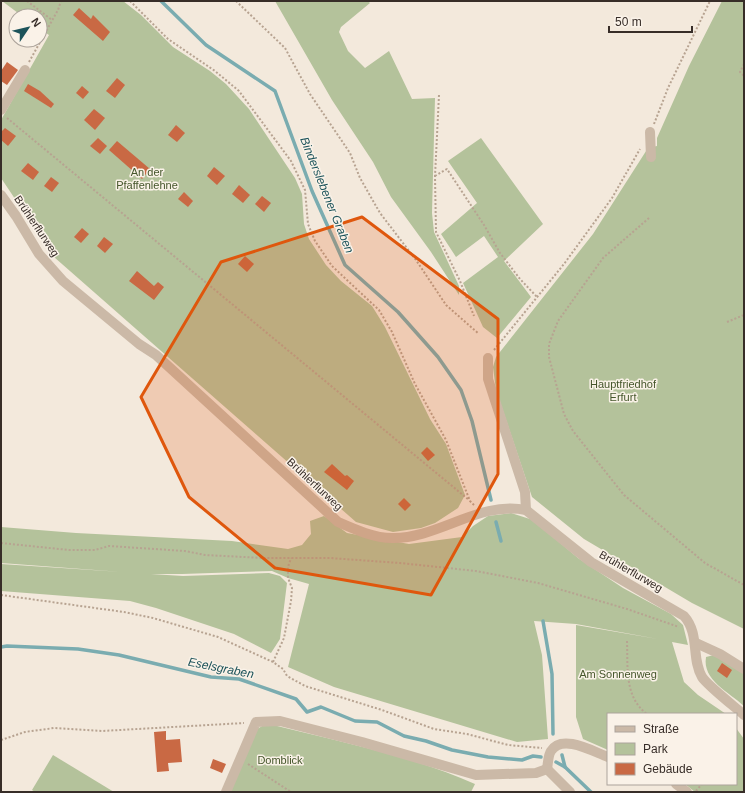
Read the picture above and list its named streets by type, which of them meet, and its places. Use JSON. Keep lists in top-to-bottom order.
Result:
{
  "streets": {
    "street": ["Brühlerflurweg"]
  },
  "water": ["Binderslebener Graben", "Eselsgraben"],
  "parks": [
    "An der Pfaffenlehne",
    "Hauptfriedhof Erfurt",
    "Am Sonnenweg",
    "Domblick"
  ],
  "legend": ["Straße", "Park", "Gebäude"],
  "scale_bar": "50 m",
  "north": "top right"
}
